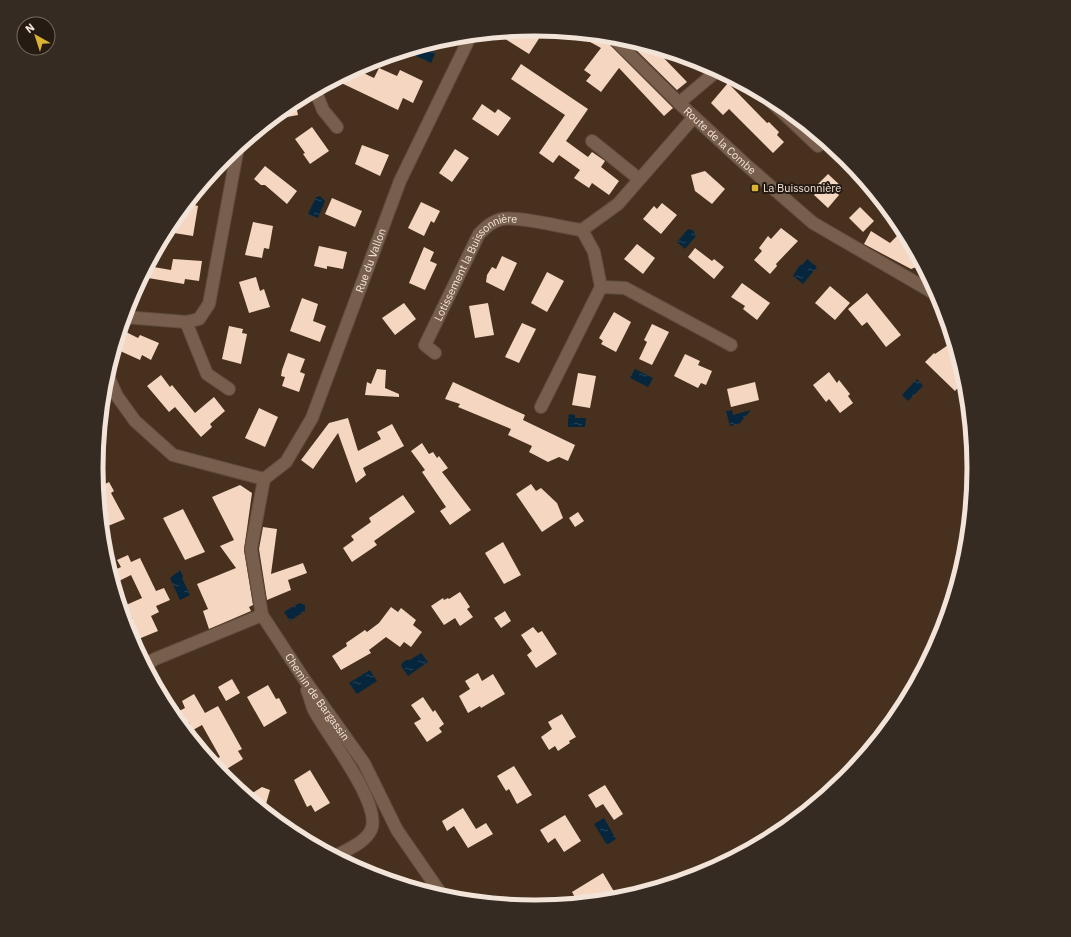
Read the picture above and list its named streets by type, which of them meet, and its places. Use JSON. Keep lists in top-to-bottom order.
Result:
{
  "streets": {
    "street": [
      "Route de la Combe",
      "Rue du Vallon",
      "Lotissement la Buissonnière",
      "Chemin de Bargassin"
    ]
  },
  "crossings": [
    ["Rue du Vallon", "Chemin de Bargassin"]
  ],
  "places": {
    "transit": ["La Buissonnière"]
  },
  "north": "top left"
}
